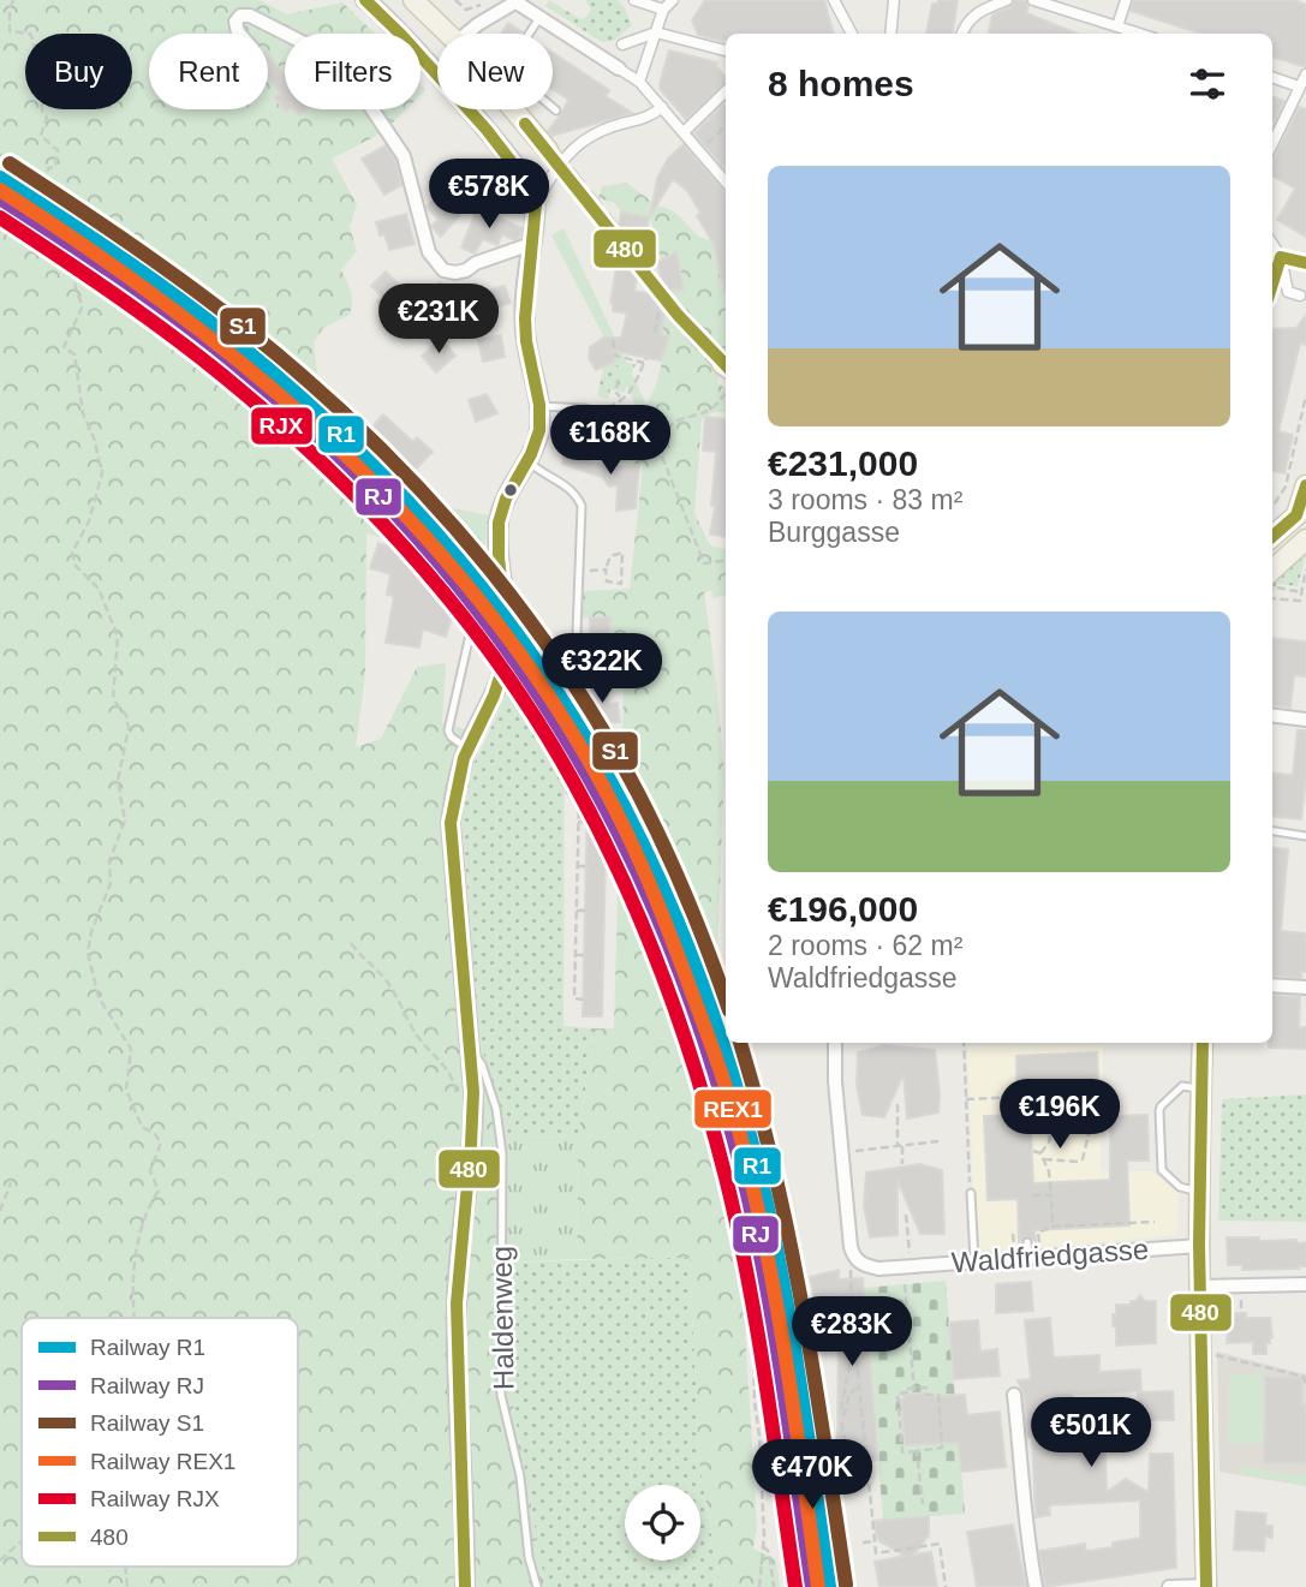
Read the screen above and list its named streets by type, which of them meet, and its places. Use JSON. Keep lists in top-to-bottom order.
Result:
{
  "streets": {
    "street": ["Waldfriedgasse"],
    "lane": ["Haldenweg"]
  },
  "lines": [
    "transit line 480",
    "rail line S1",
    "rail line R1",
    "rail line REX1",
    "rail line RJ",
    "rail line RJX"
  ],
  "legend": [
    "Railway R1",
    "Railway RJ",
    "Railway S1",
    "Railway REX1",
    "Railway RJX",
    "480"
  ],
  "page": {
    "chip": [
      "Buy",
      "Rent",
      "Filters",
      "New"
    ],
    "heading": "8 homes",
    "list": [
      {
        "name": "€231,000",
        "note": "3 rooms · 83 m² · Burggasse"
      },
      {
        "name": "€196,000",
        "note": "2 rooms · 62 m² · Waldfriedgasse"
      }
    ],
    "price": [
      "€578K",
      "€231K",
      "€168K",
      "€322K",
      "€196K",
      "€283K",
      "€501K",
      "€470K"
    ]
  }
}
